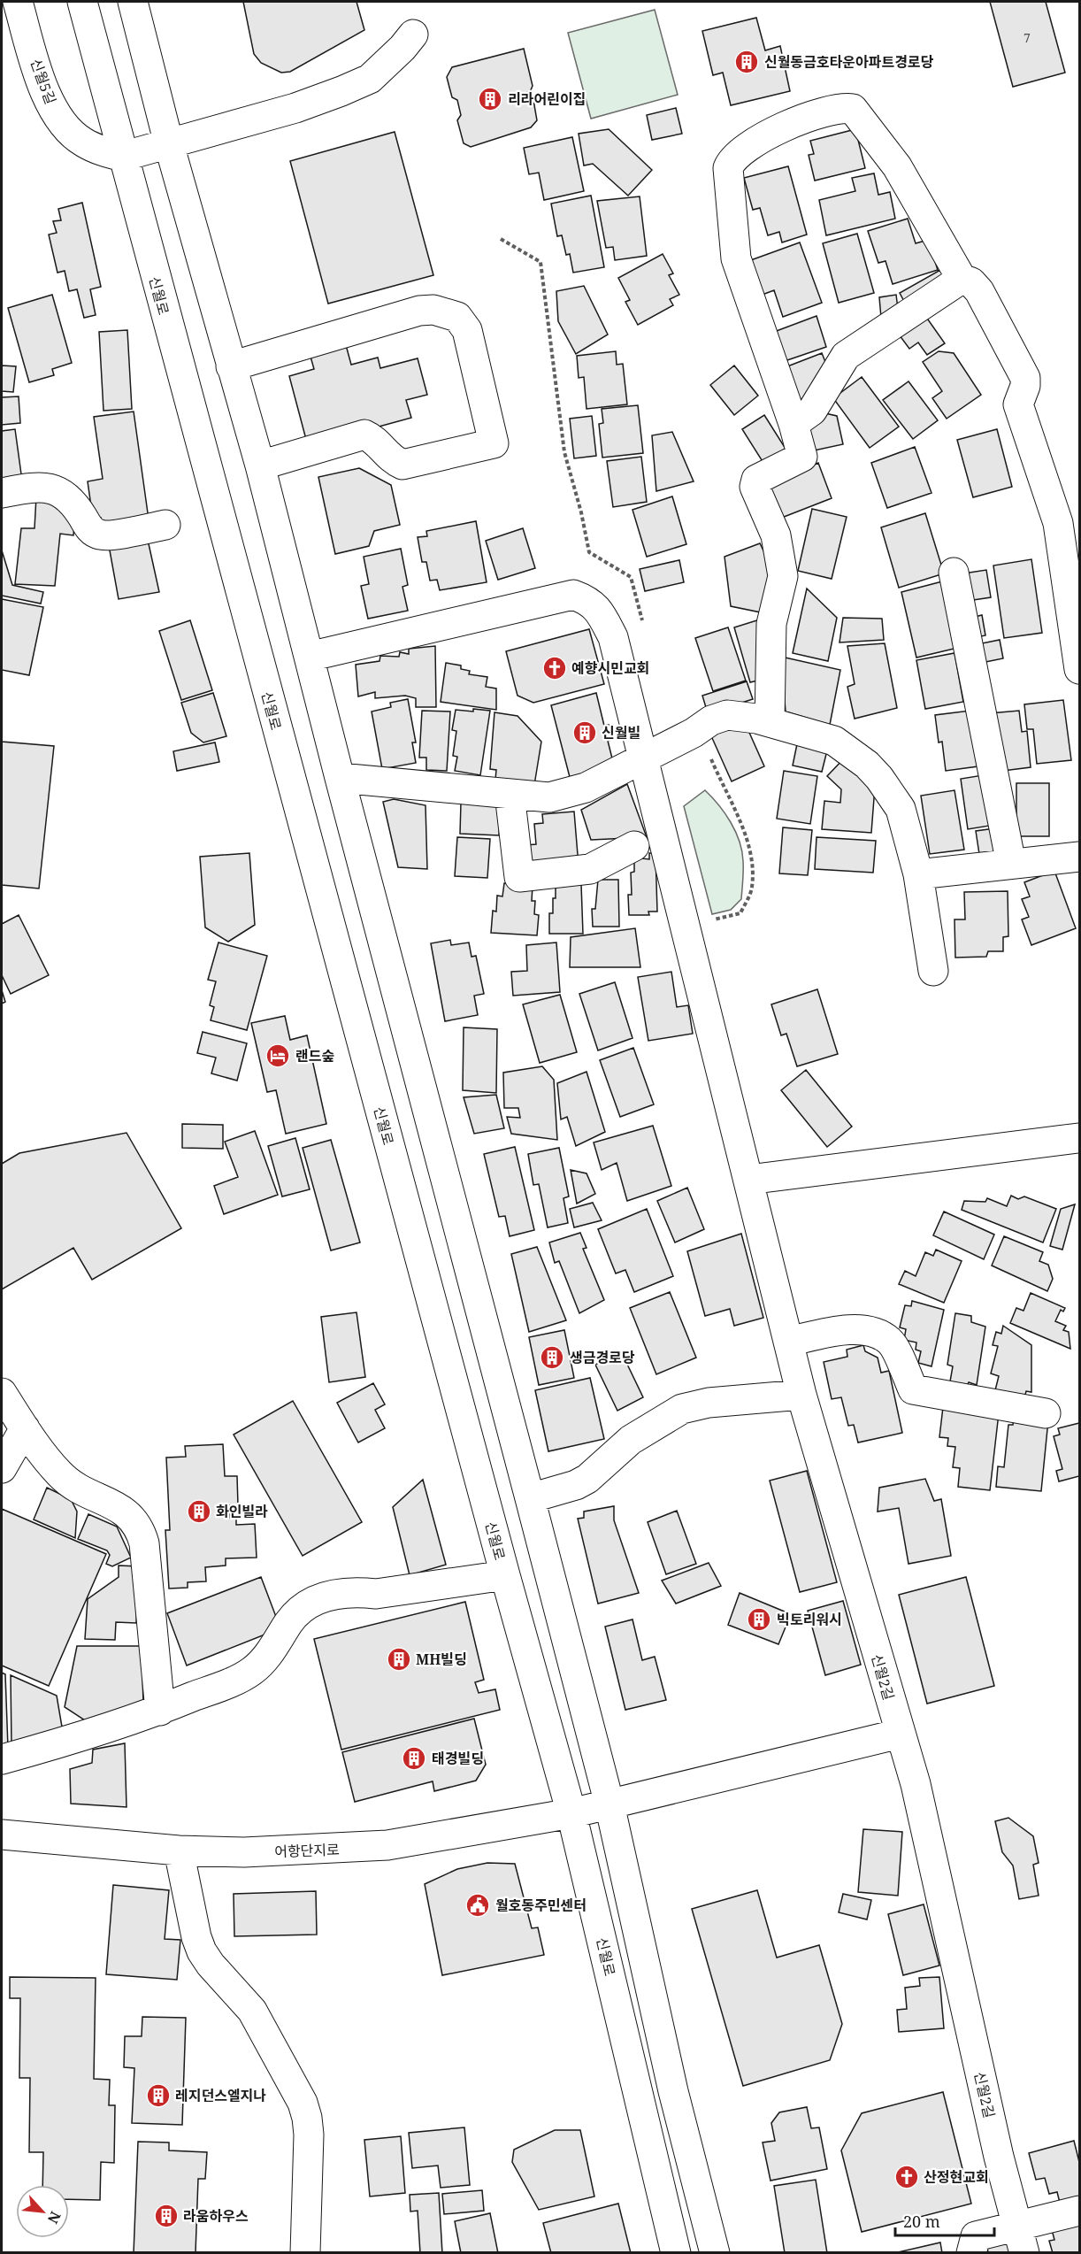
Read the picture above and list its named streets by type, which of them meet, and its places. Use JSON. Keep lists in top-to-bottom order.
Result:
{
  "streets": {
    "street": [
      "신월5길",
      "신월로",
      "신월2길",
      "어항단지로"
    ]
  },
  "crossings": [
    ["신월5길", "신월로"],
    ["신월로", "어항단지로"],
    ["신월2길", "어항단지로"]
  ],
  "places": {
    "building": [
      "신월동금호타운아파트경로당",
      "리라어린이집",
      "신월빌",
      "생금경로당",
      "화인빌라",
      "빅토리워시",
      "MH빌딩",
      "태경빌딩",
      "레지던스엘지나",
      "라움하우스"
    ],
    "church": ["예향시민교회", "산정현교회"],
    "hotel": ["랜드숲"],
    "public building": ["월호동주민센터"]
  },
  "house_numbers": ["7"],
  "scale_bar": "20 m",
  "north": "bottom right"
}
